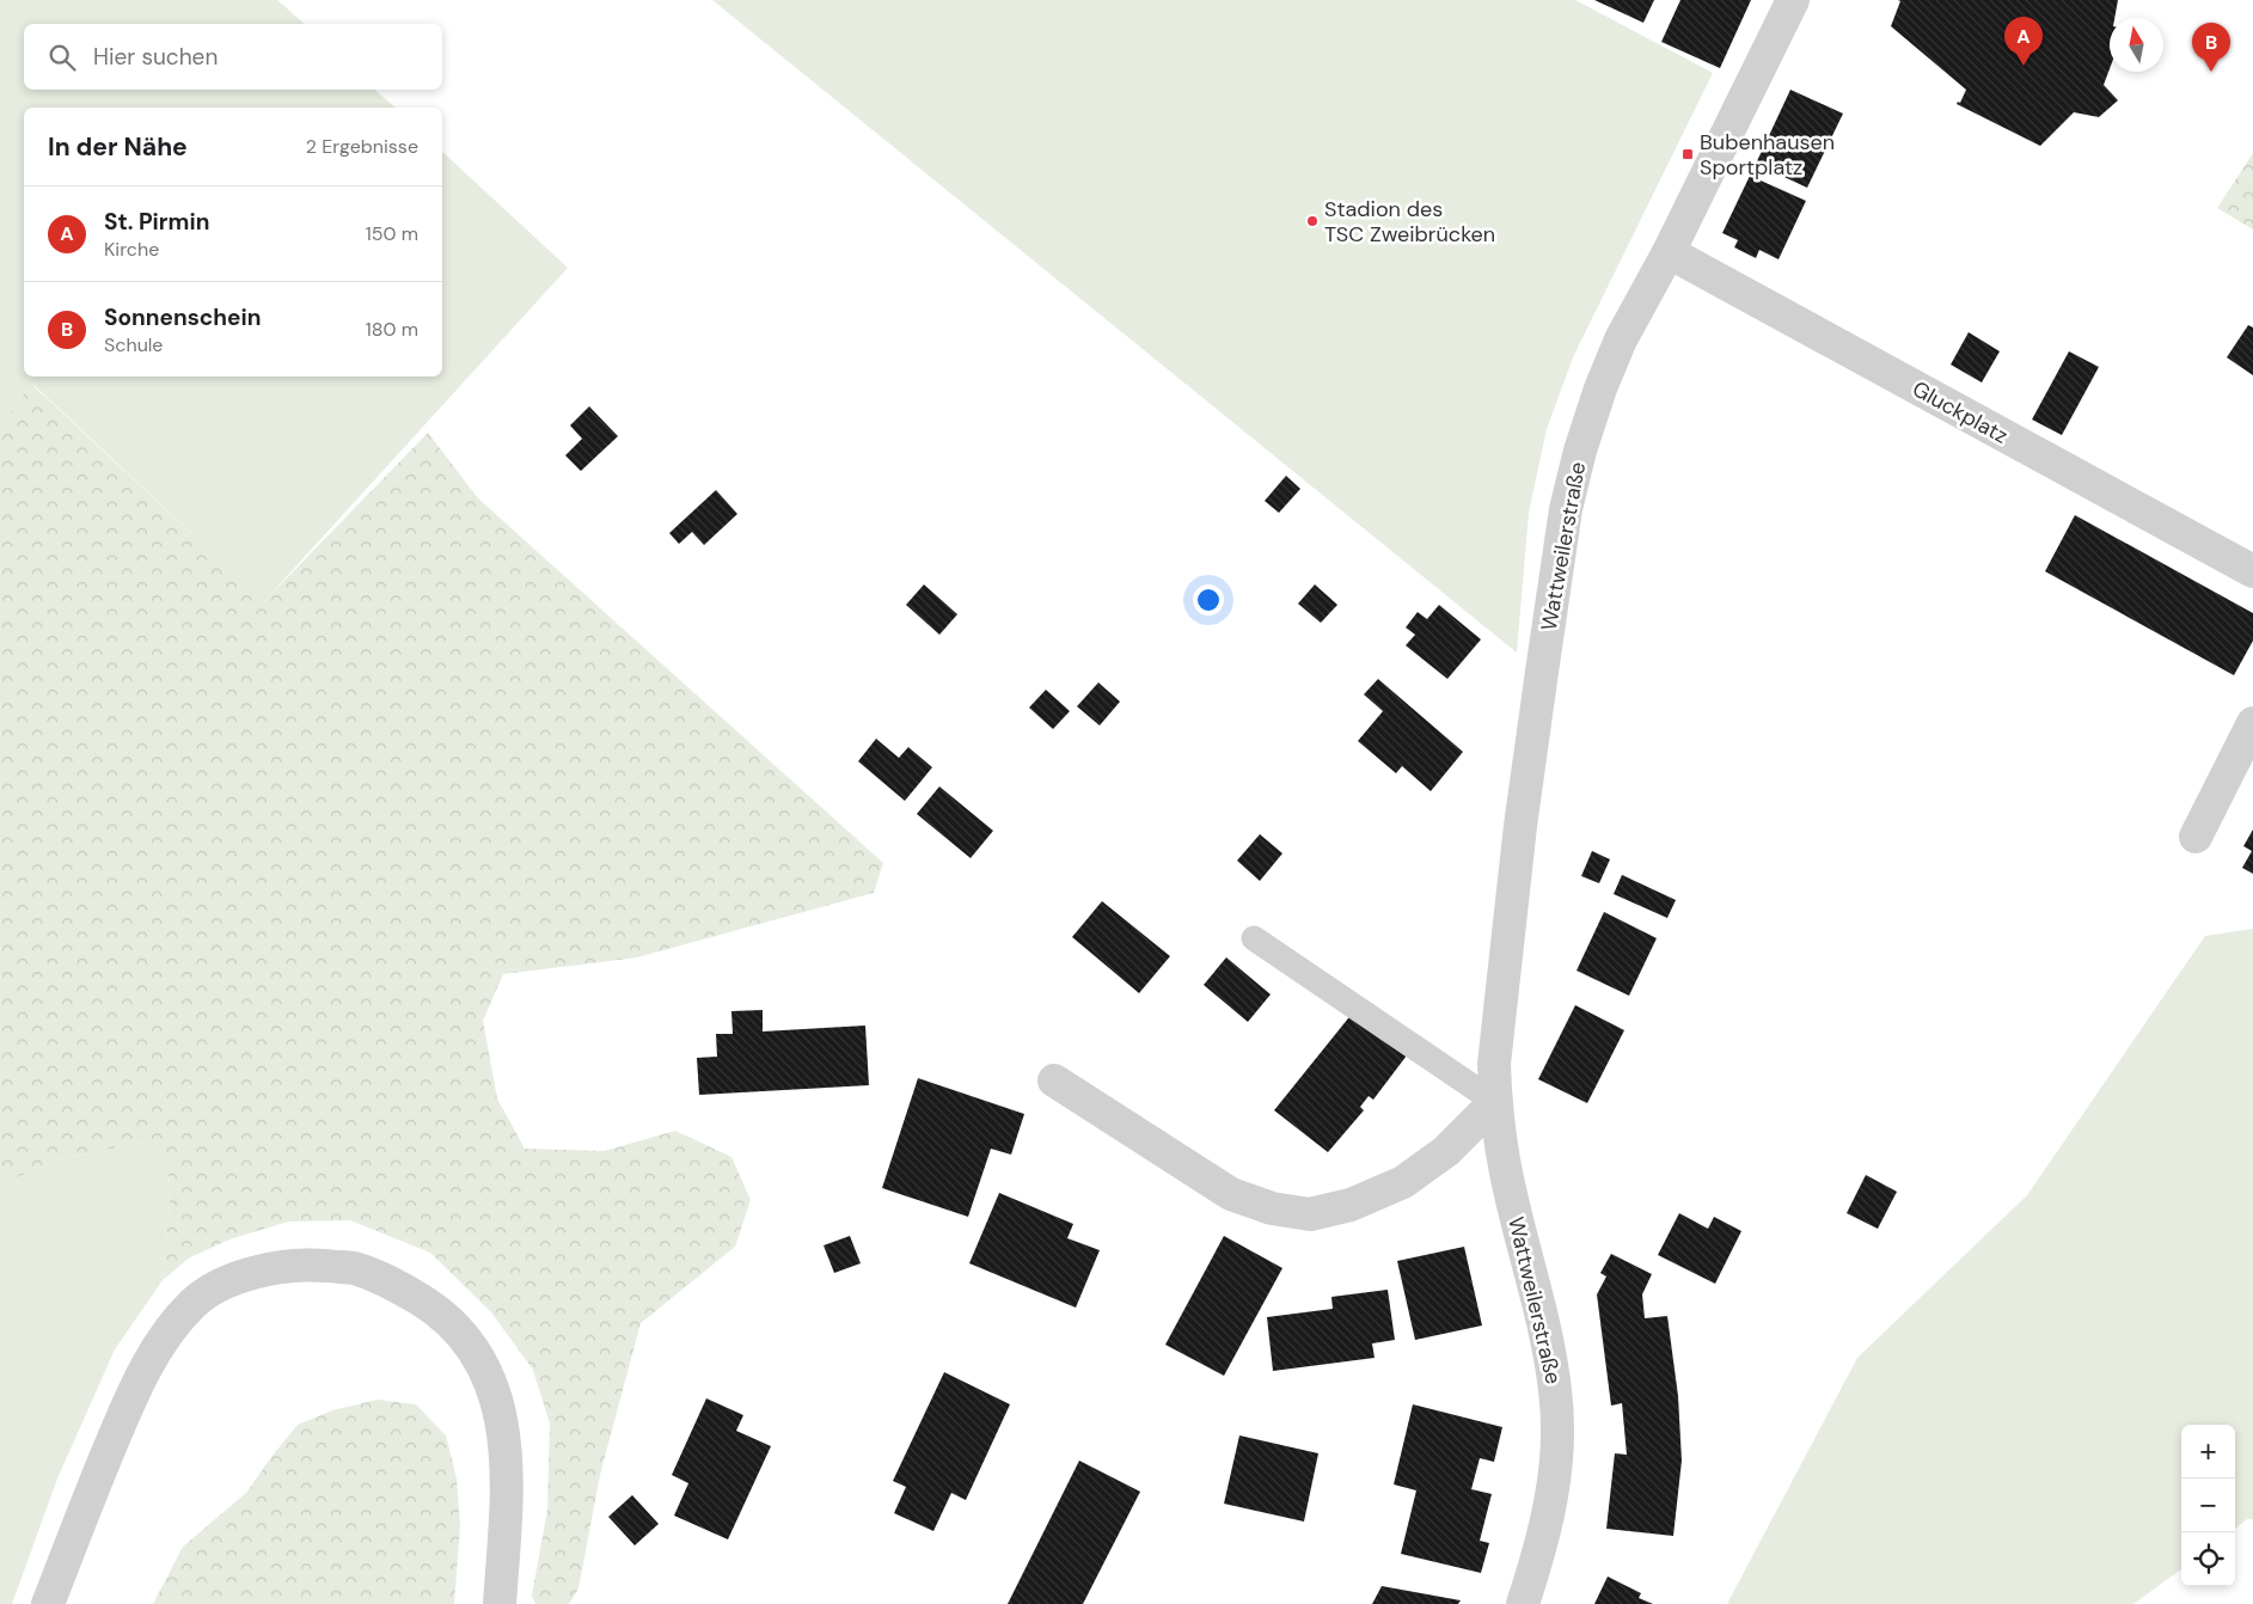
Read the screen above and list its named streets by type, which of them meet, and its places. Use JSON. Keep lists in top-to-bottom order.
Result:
{
  "streets": {
    "street": ["Gluckplatz", "Wattweilerstraße"]
  },
  "crossings": [
    ["Gluckplatz", "Wattweilerstraße"]
  ],
  "places": {
    "transit": ["Bubenhausen Sportplatz"],
    "other": ["Stadion des TSC Zweibrücken"]
  },
  "north": "top",
  "page": {
    "pins": ["A", "B"],
    "search": "Hier suchen",
    "heading": ["In der Nähe", "2 Ergebnisse"],
    "list": [
      {
        "mark": "A",
        "name": "St. Pirmin",
        "note": "Kirche",
        "value": "150 m"
      },
      {
        "mark": "B",
        "name": "Sonnenschein",
        "note": "Schule",
        "value": "180 m"
      }
    ],
    "map_buttons": ["+", "−"]
  }
}
